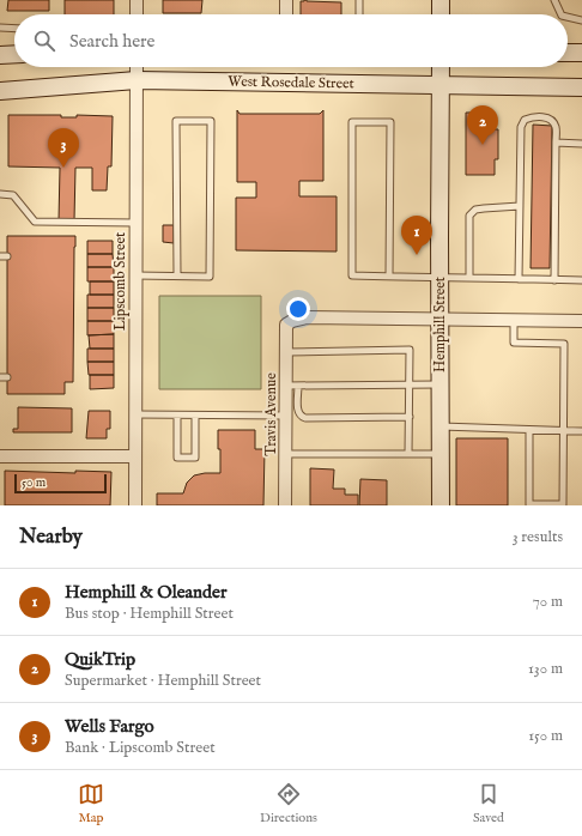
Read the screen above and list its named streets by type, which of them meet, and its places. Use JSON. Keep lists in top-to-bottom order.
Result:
{
  "streets": {
    "main road": ["West Rosedale Street", "Hemphill Street"],
    "street": ["Lipscomb Street", "Travis Avenue"]
  },
  "crossings": [
    ["West Rosedale Street", "Lipscomb Street"],
    ["West Rosedale Street", "Hemphill Street"],
    ["Hemphill Street", "Travis Avenue"]
  ],
  "scale_bar": "50 m",
  "page": {
    "search": "Search here",
    "pins": ["2", "3", "1"],
    "scale": "50 m",
    "heading": ["Nearby", "3 results"],
    "list": [
      {
        "mark": "1",
        "name": "Hemphill & Oleander",
        "note": "Bus stop · Hemphill Street",
        "value": "70 m"
      },
      {
        "mark": "2",
        "name": "QuikTrip",
        "note": "Supermarket · Hemphill Street",
        "value": "130 m"
      },
      {
        "mark": "3",
        "name": "Wells Fargo",
        "note": "Bank · Lipscomb Street",
        "value": "150 m"
      }
    ],
    "nav": ["Map", "Directions", "Saved"]
  }
}
